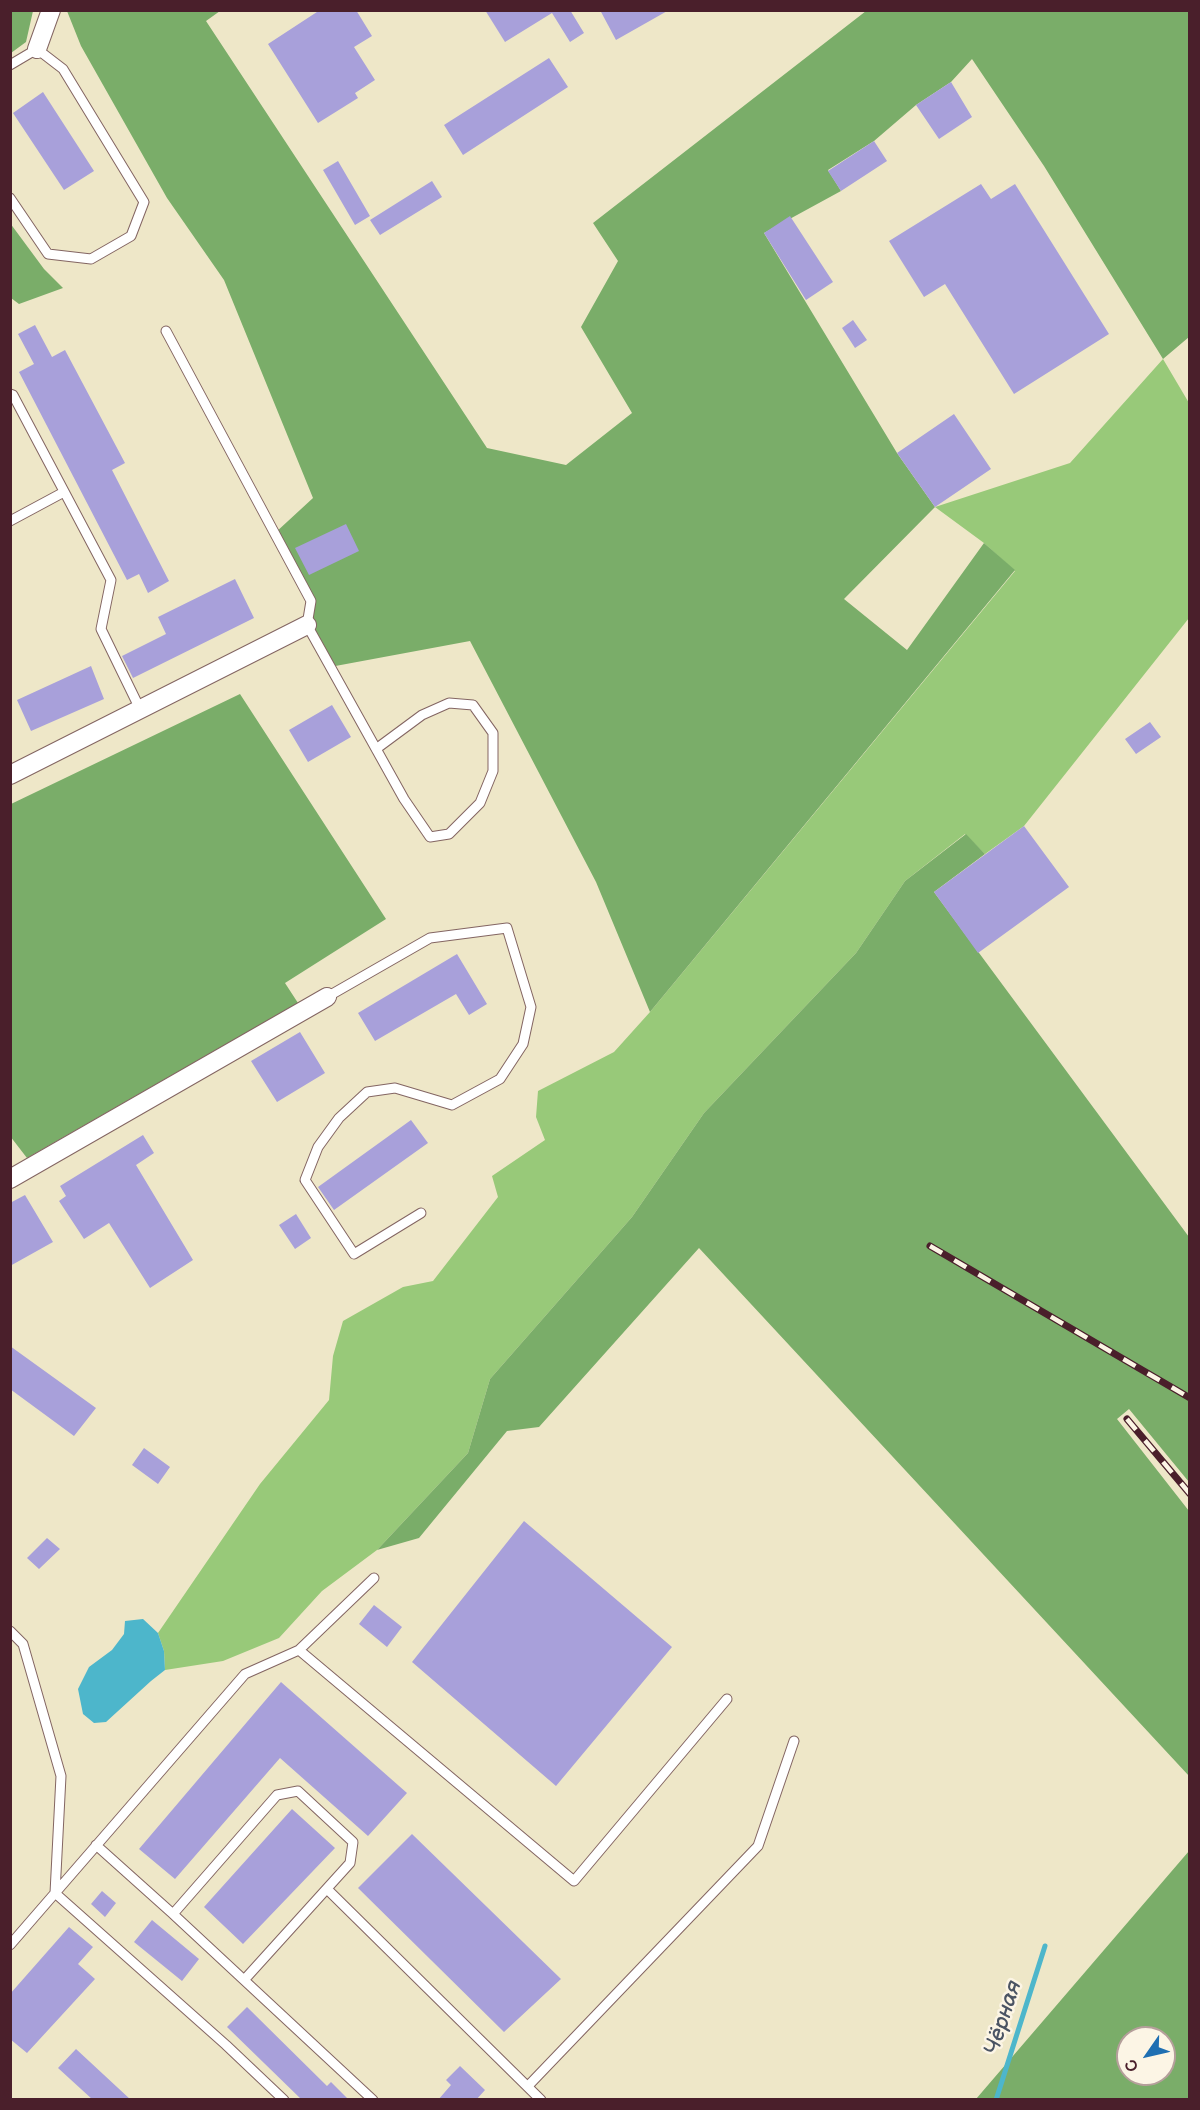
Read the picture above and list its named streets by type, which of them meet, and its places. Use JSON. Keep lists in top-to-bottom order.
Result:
{
  "water": ["Чёрная"],
  "north": "bottom left"
}
